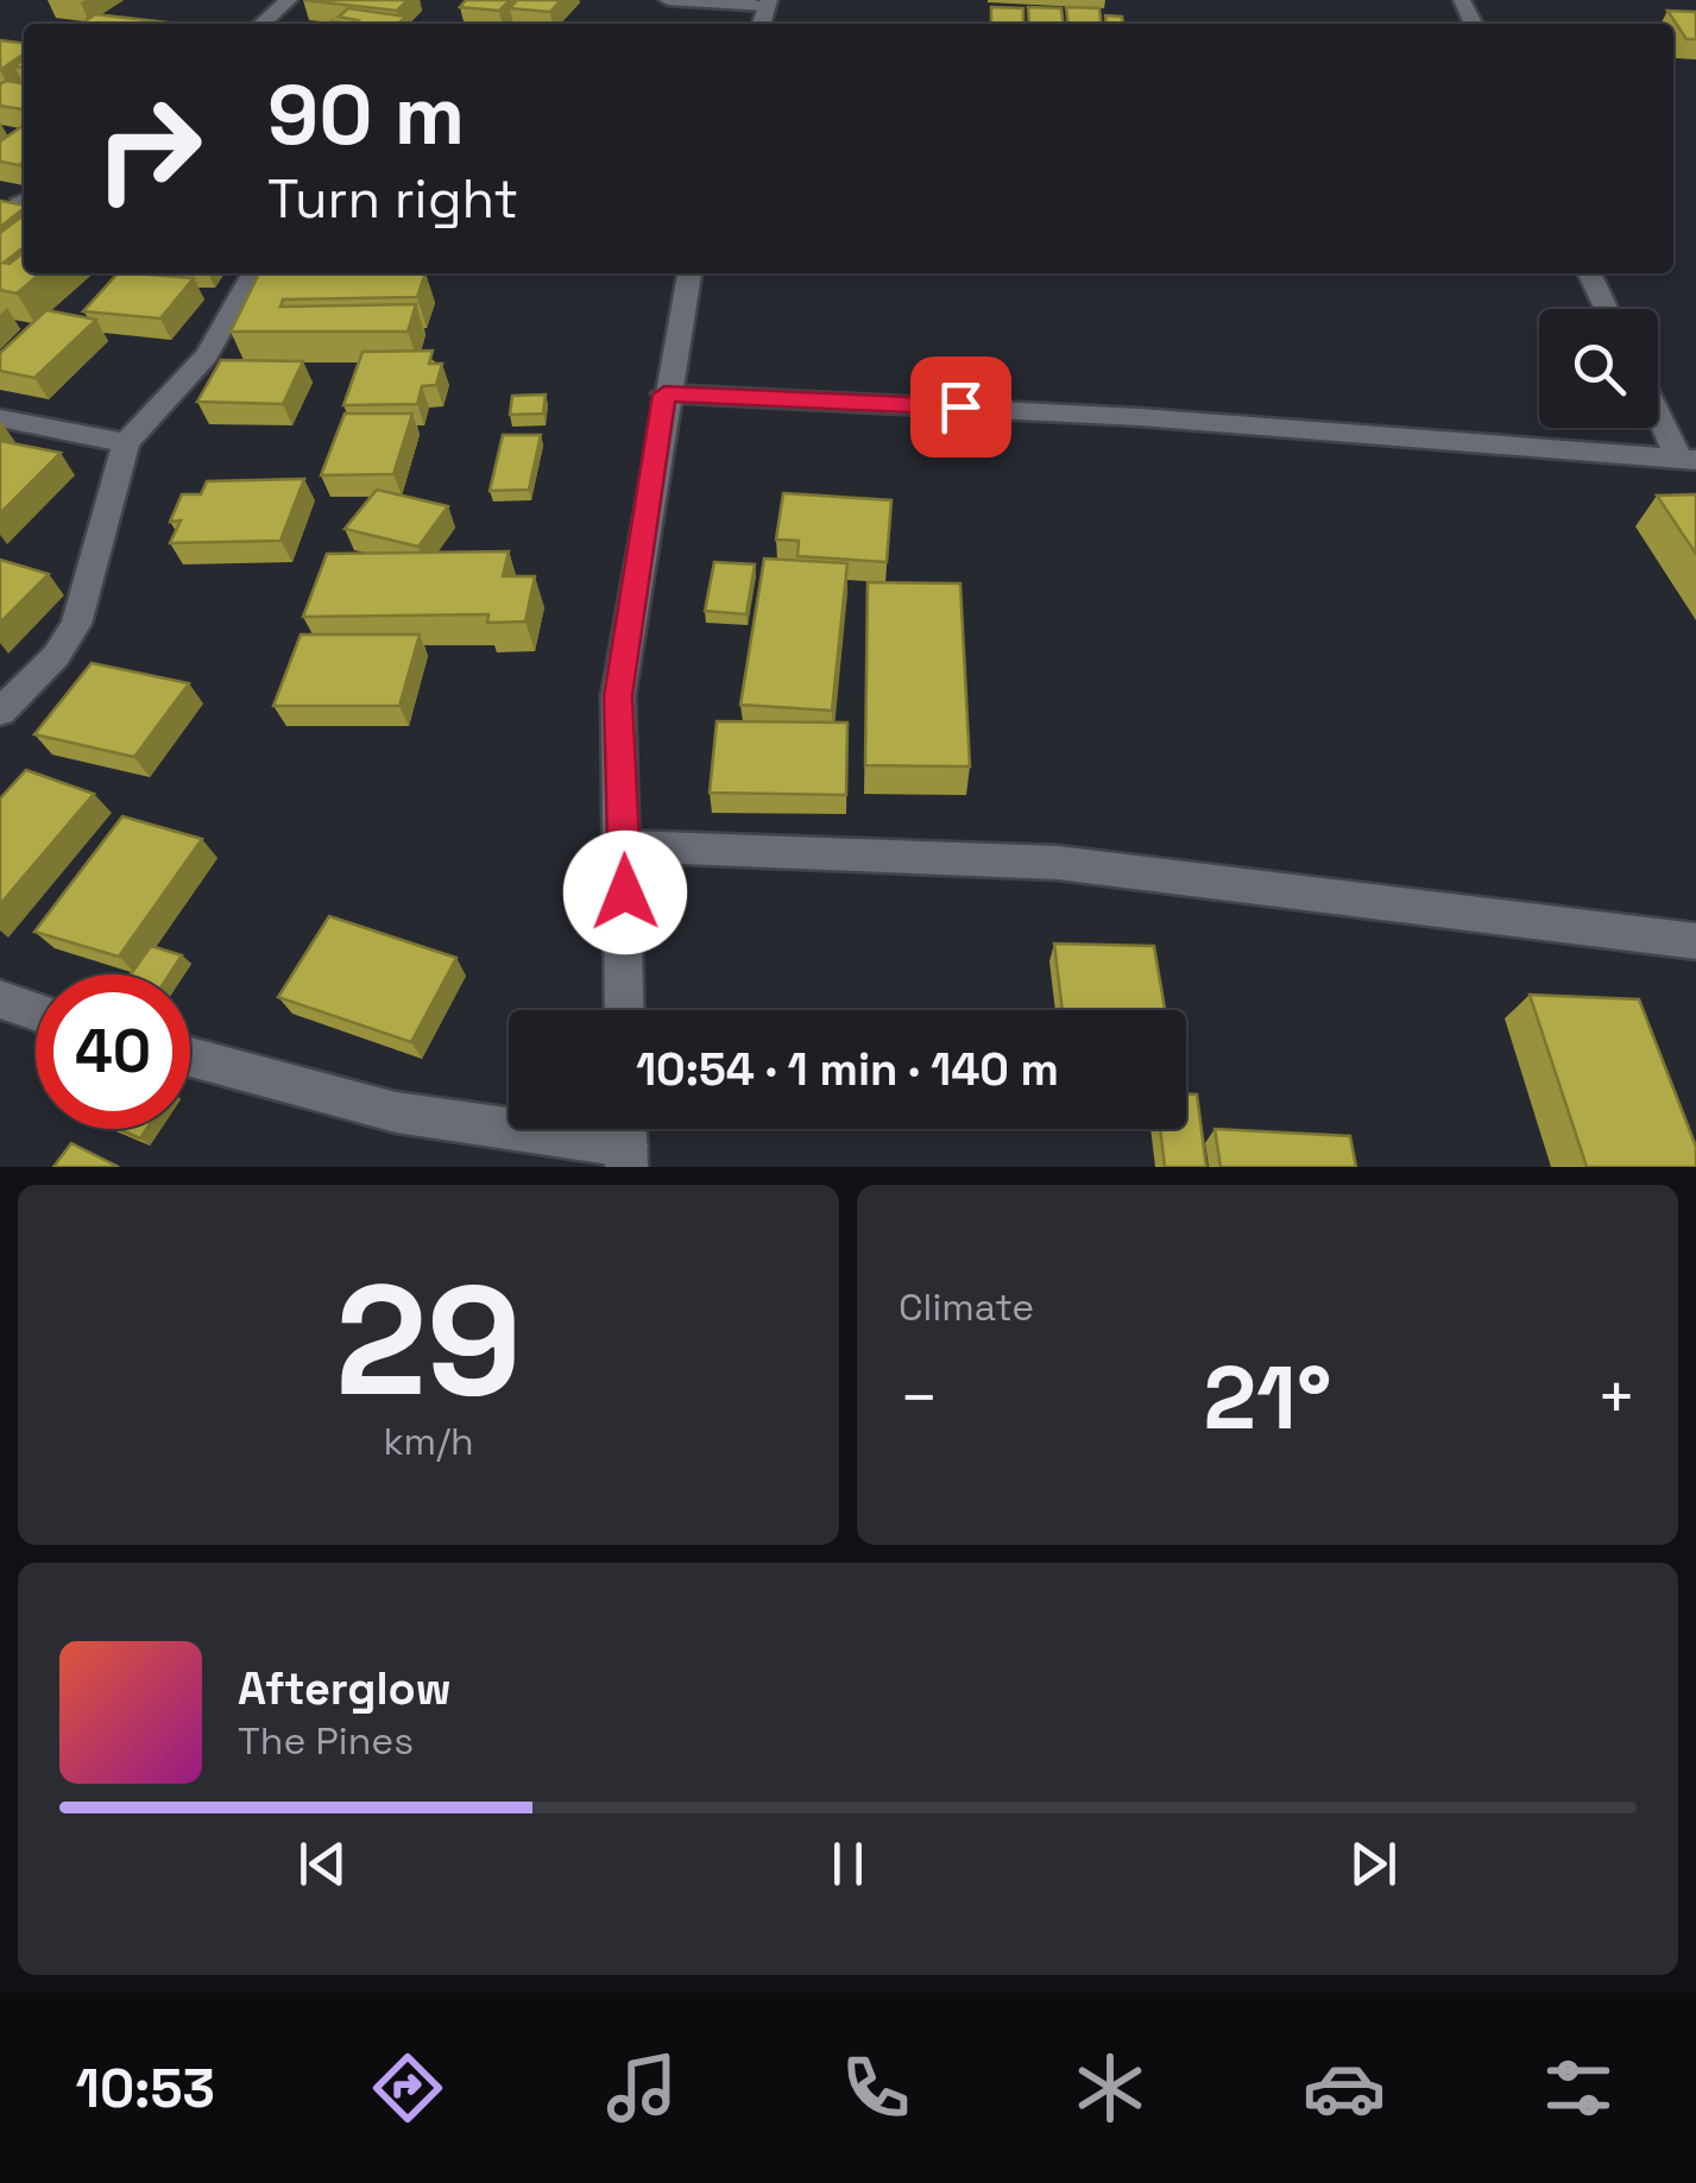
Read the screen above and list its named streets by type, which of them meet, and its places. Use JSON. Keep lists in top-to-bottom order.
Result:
{
  "page": {
    "turn": ["90 m", "Turn right"],
    "limit": "40",
    "trip": "10:54 · 1 min · 140 m",
    "tile": [
      ["29", "km/h"],
      "Climate"
    ],
    "heat": ["−", "21°", "+"],
    "song": ["Afterglow", "The Pines"],
    "tabs": "10:53"
  }
}
